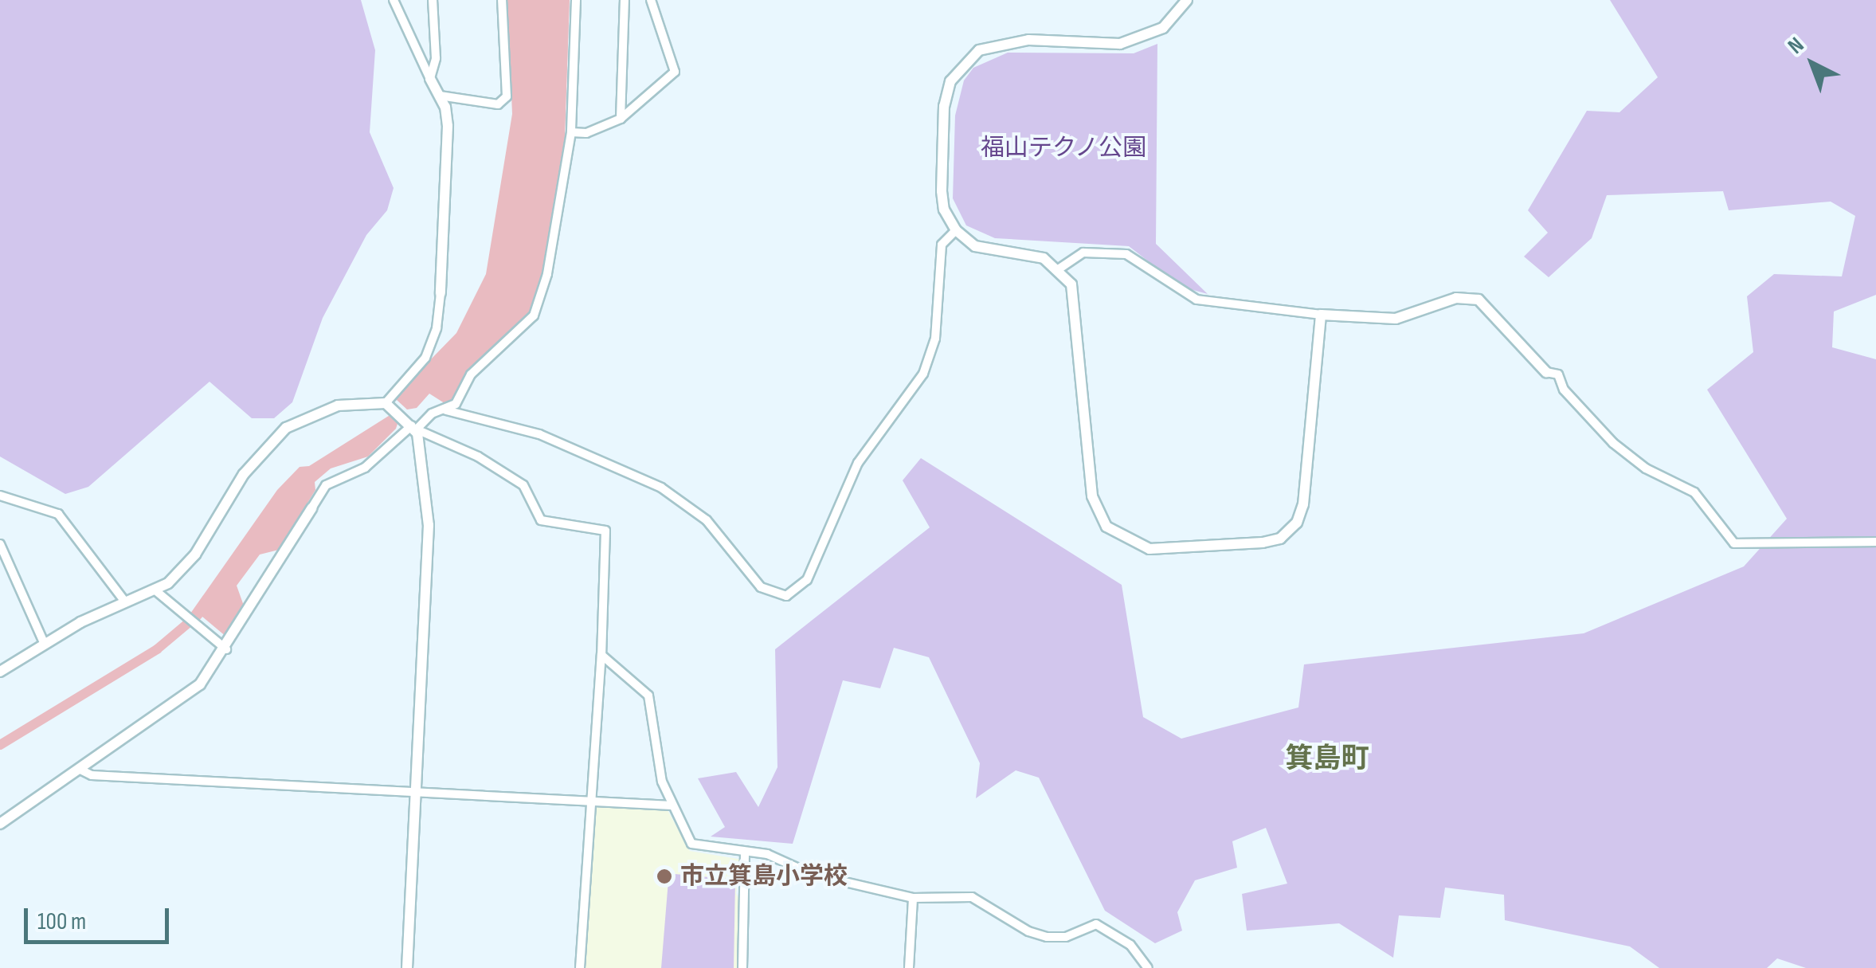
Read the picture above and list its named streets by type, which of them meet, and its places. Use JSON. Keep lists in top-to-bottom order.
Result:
{
  "districts": ["箕島町"],
  "parks": ["福山テクノ公園"],
  "places": ["市立箕島小学校"],
  "scale_bar": "100 m",
  "north": "top left"
}
